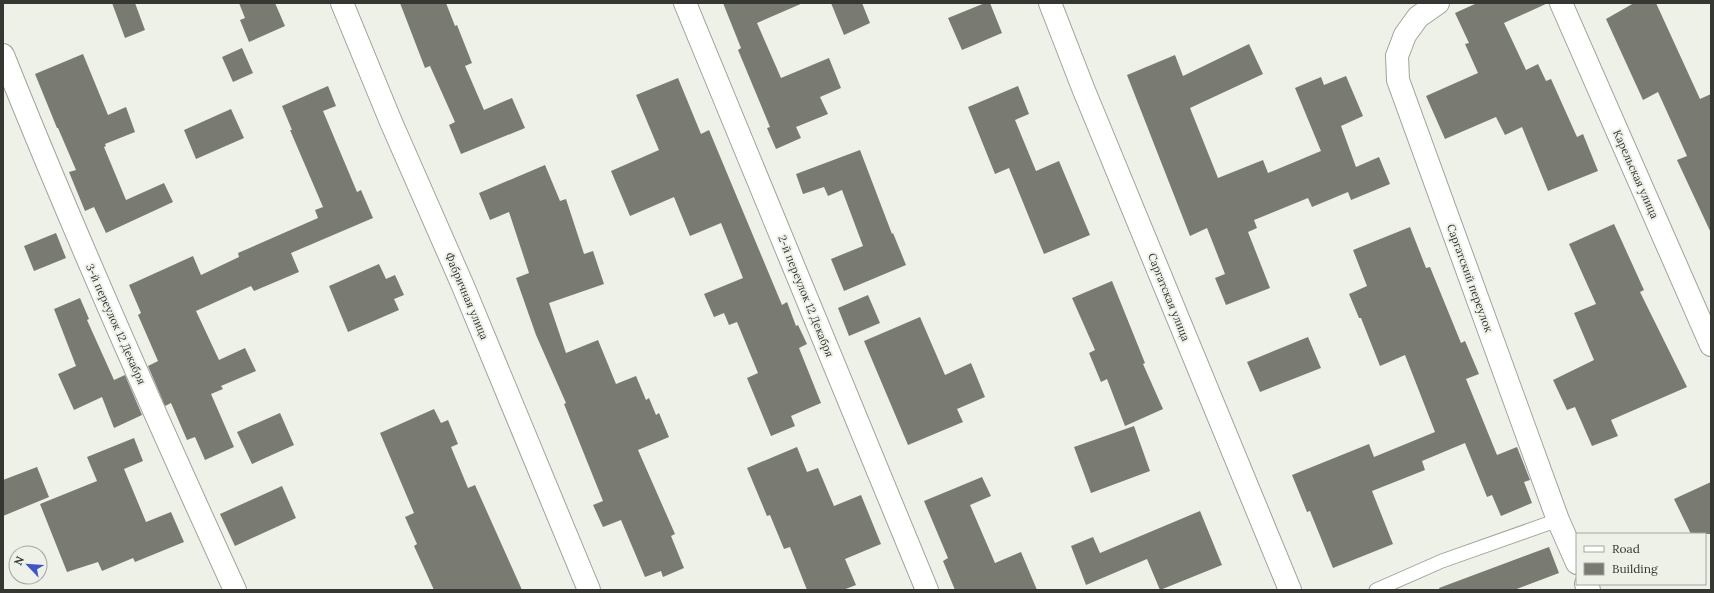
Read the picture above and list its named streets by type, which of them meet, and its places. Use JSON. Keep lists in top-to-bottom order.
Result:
{
  "streets": {
    "street": [
      "Карельская улица",
      "Саргатский переулок",
      "Фабричная улица",
      "2-й переулок 12 Декабря",
      "Саргатская улица",
      "3-й переулок 12 Декабря"
    ]
  },
  "legend": ["Road", "Building"],
  "north": "top left"
}
